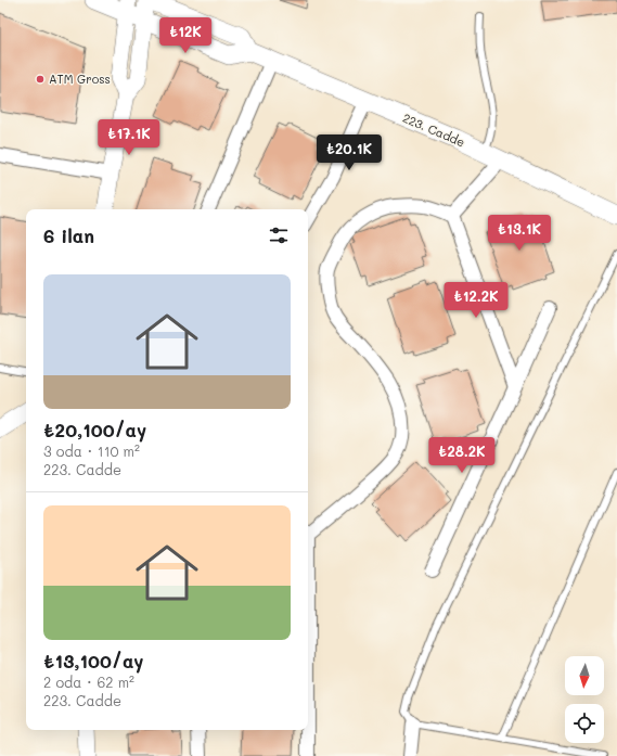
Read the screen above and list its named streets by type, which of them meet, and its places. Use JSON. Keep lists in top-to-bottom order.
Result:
{
  "streets": {
    "main road": ["223. Cadde"]
  },
  "places": ["ATM Gross"],
  "north": "bottom",
  "page": {
    "price": [
      "₺12K",
      "₺17.1K",
      "₺20.1K",
      "₺13.1K",
      "₺12.2K",
      "₺28.2K"
    ],
    "heading": "6 ilan",
    "list": [
      {
        "name": "₺20,100/ay",
        "note": "3 oda · 110 m² · 223. Cadde"
      },
      {
        "name": "₺13,100/ay",
        "note": "2 oda · 62 m² · 223. Cadde"
      }
    ]
  }
}
